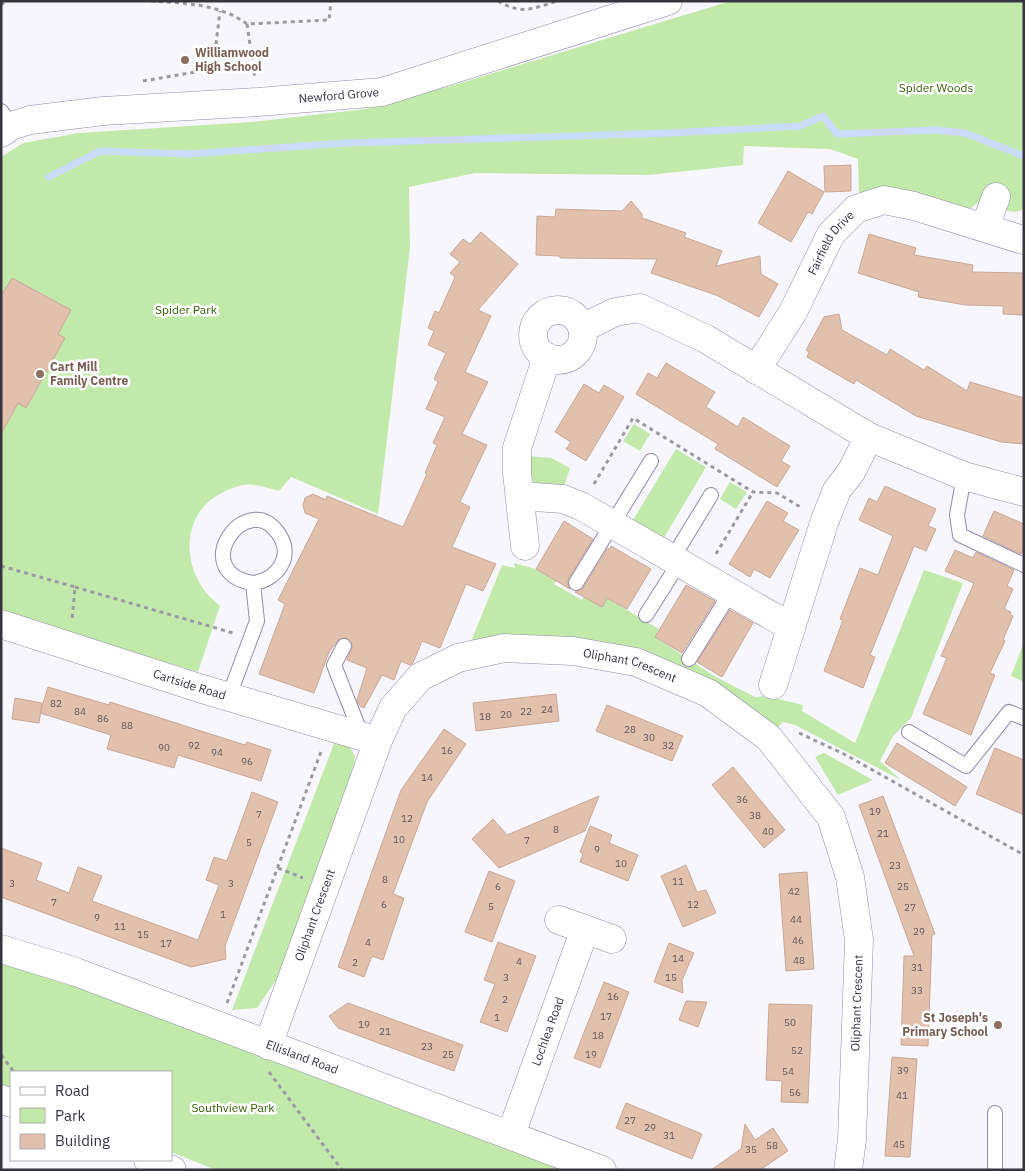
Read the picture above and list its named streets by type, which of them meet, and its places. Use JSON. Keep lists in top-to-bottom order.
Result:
{
  "streets": {
    "street": [
      "Newford Grove",
      "Fairfield Drive",
      "Oliphant Crescent",
      "Cartside Road",
      "Lochlea Road",
      "Ellisland Road"
    ]
  },
  "crossings": [
    ["Oliphant Crescent", "Cartside Road"],
    ["Oliphant Crescent", "Ellisland Road"],
    ["Lochlea Road", "Ellisland Road"]
  ],
  "parks": ["Spider Woods", "Spider Park", "Southview Park"],
  "places": ["Williamwood High School", "Cart Mill Family Centre", "St Joseph's Primary School"],
  "house_numbers": [
    "82",
    "24",
    "84",
    "22",
    "20",
    "18",
    "86",
    "88",
    "28",
    "30",
    "92",
    "32",
    "90",
    "16",
    "94",
    "96",
    "14",
    "36",
    "19",
    "7",
    "38",
    "12",
    "8",
    "40",
    "21",
    "10",
    "7",
    "5",
    "9",
    "10",
    "23",
    "8",
    "11",
    "3",
    "3",
    "6",
    "25",
    "42",
    "7",
    "6",
    "12",
    "5",
    "27",
    "1",
    "9",
    "44",
    "11",
    "29",
    "15",
    "46",
    "4",
    "17",
    "14",
    "48",
    "4",
    "2",
    "31",
    "3",
    "15",
    "33",
    "16",
    "2",
    "17",
    "1",
    "50",
    "19",
    "21",
    "18",
    "23",
    "52",
    "25",
    "19",
    "39",
    "54",
    "56",
    "41",
    "27",
    "29",
    "31",
    "45",
    "58",
    "35"
  ],
  "legend": ["Road", "Park", "Building"]
}
